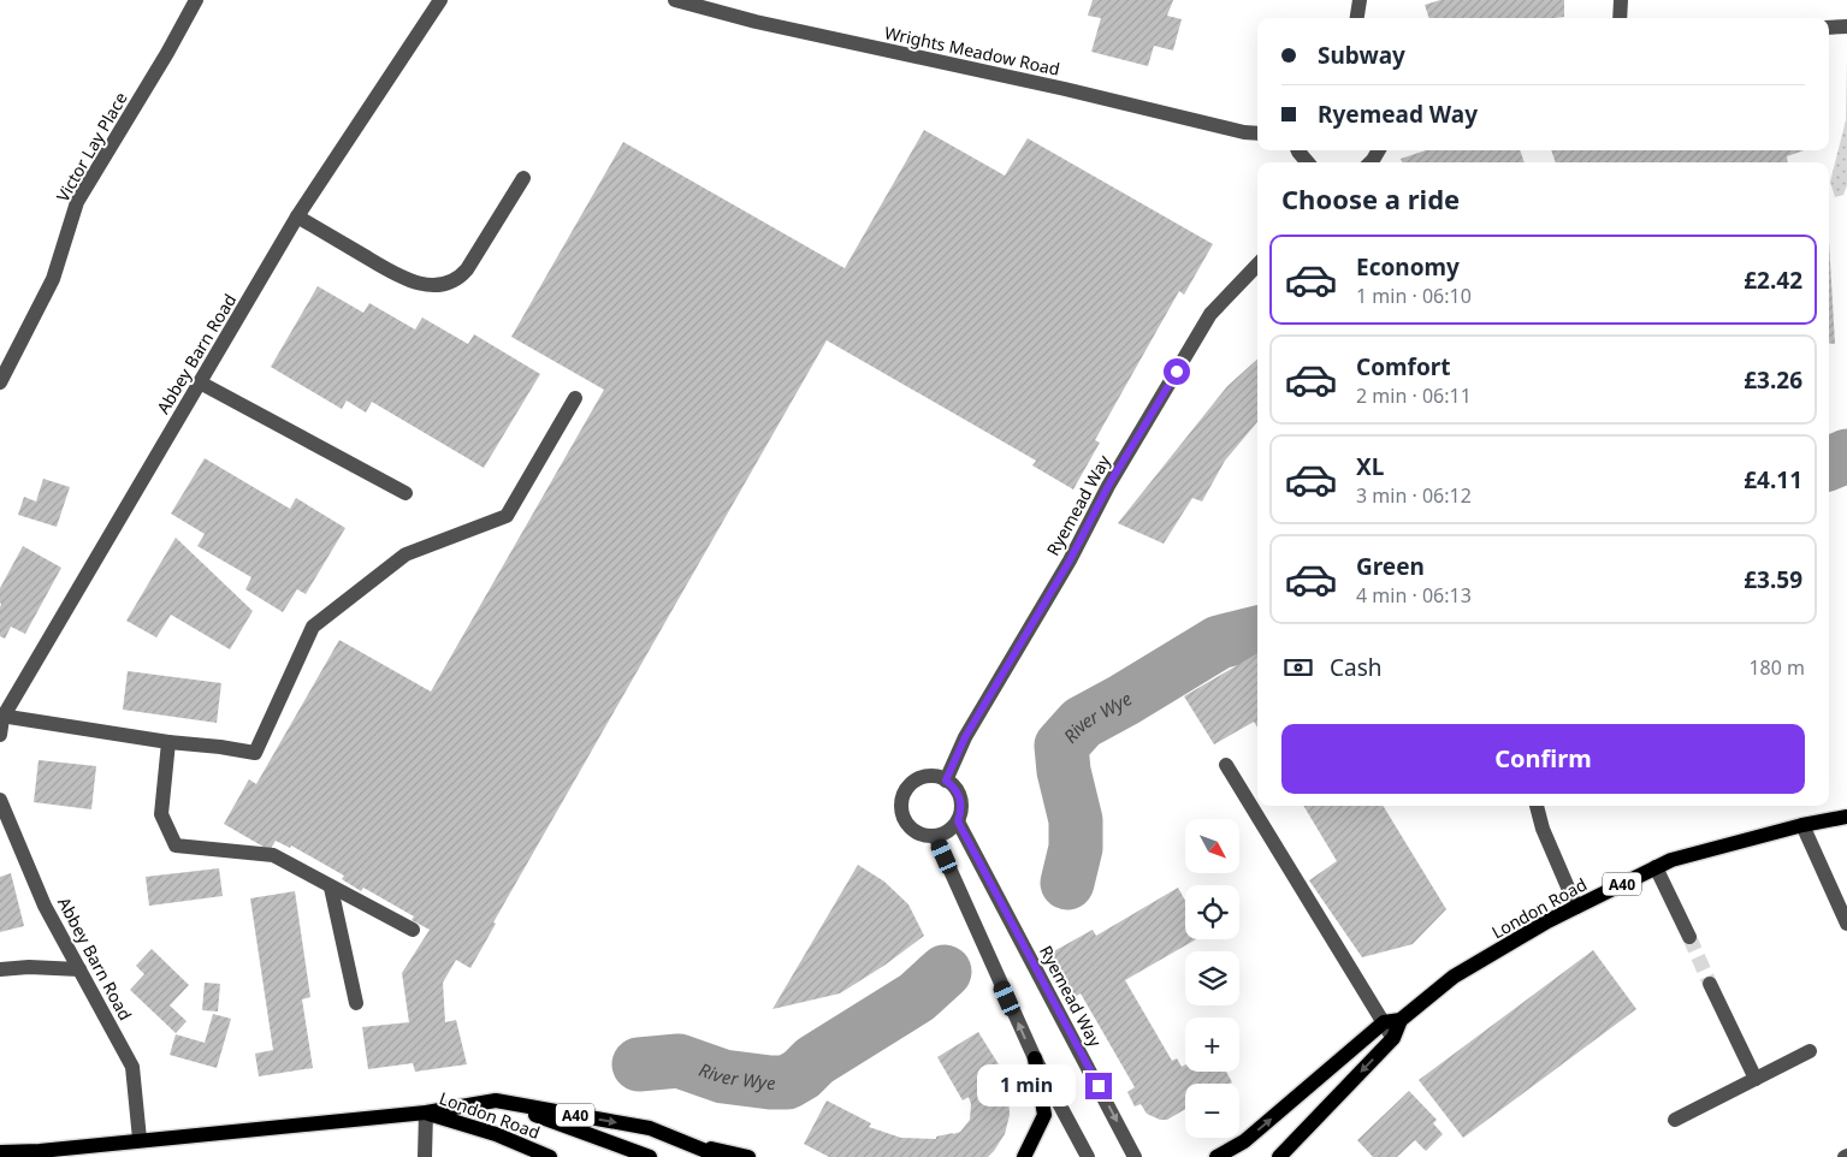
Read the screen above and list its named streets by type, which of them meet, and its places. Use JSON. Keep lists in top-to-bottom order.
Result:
{
  "streets": {
    "main road": ["A40", "London Road"],
    "street": [
      "Wrights Meadow Road",
      "Victor Lay Place",
      "Abbey Barn Road",
      "Ryemead Way"
    ]
  },
  "crossings": [
    ["Abbey Barn Road", "A40"],
    ["A40", "London Road"]
  ],
  "water": ["River Wye"],
  "north": "bottom right",
  "page": {
    "banner": ["Subway", "Ryemead Way"],
    "heading": "Choose a ride",
    "list": [
      {
        "name": "Economy",
        "note": "1 min · 06:10",
        "value": "£2.42"
      },
      {
        "name": "Comfort",
        "note": "2 min · 06:11",
        "value": "£3.26"
      },
      {
        "name": "XL",
        "note": "3 min · 06:12",
        "value": "£4.11"
      },
      {
        "name": "Green",
        "note": "4 min · 06:13",
        "value": "£3.59"
      }
    ],
    "pay": ["Cash", "180 m"],
    "buttons": "Confirm",
    "map_buttons": ["+", "−"],
    "bubble": "1 min"
  }
}
